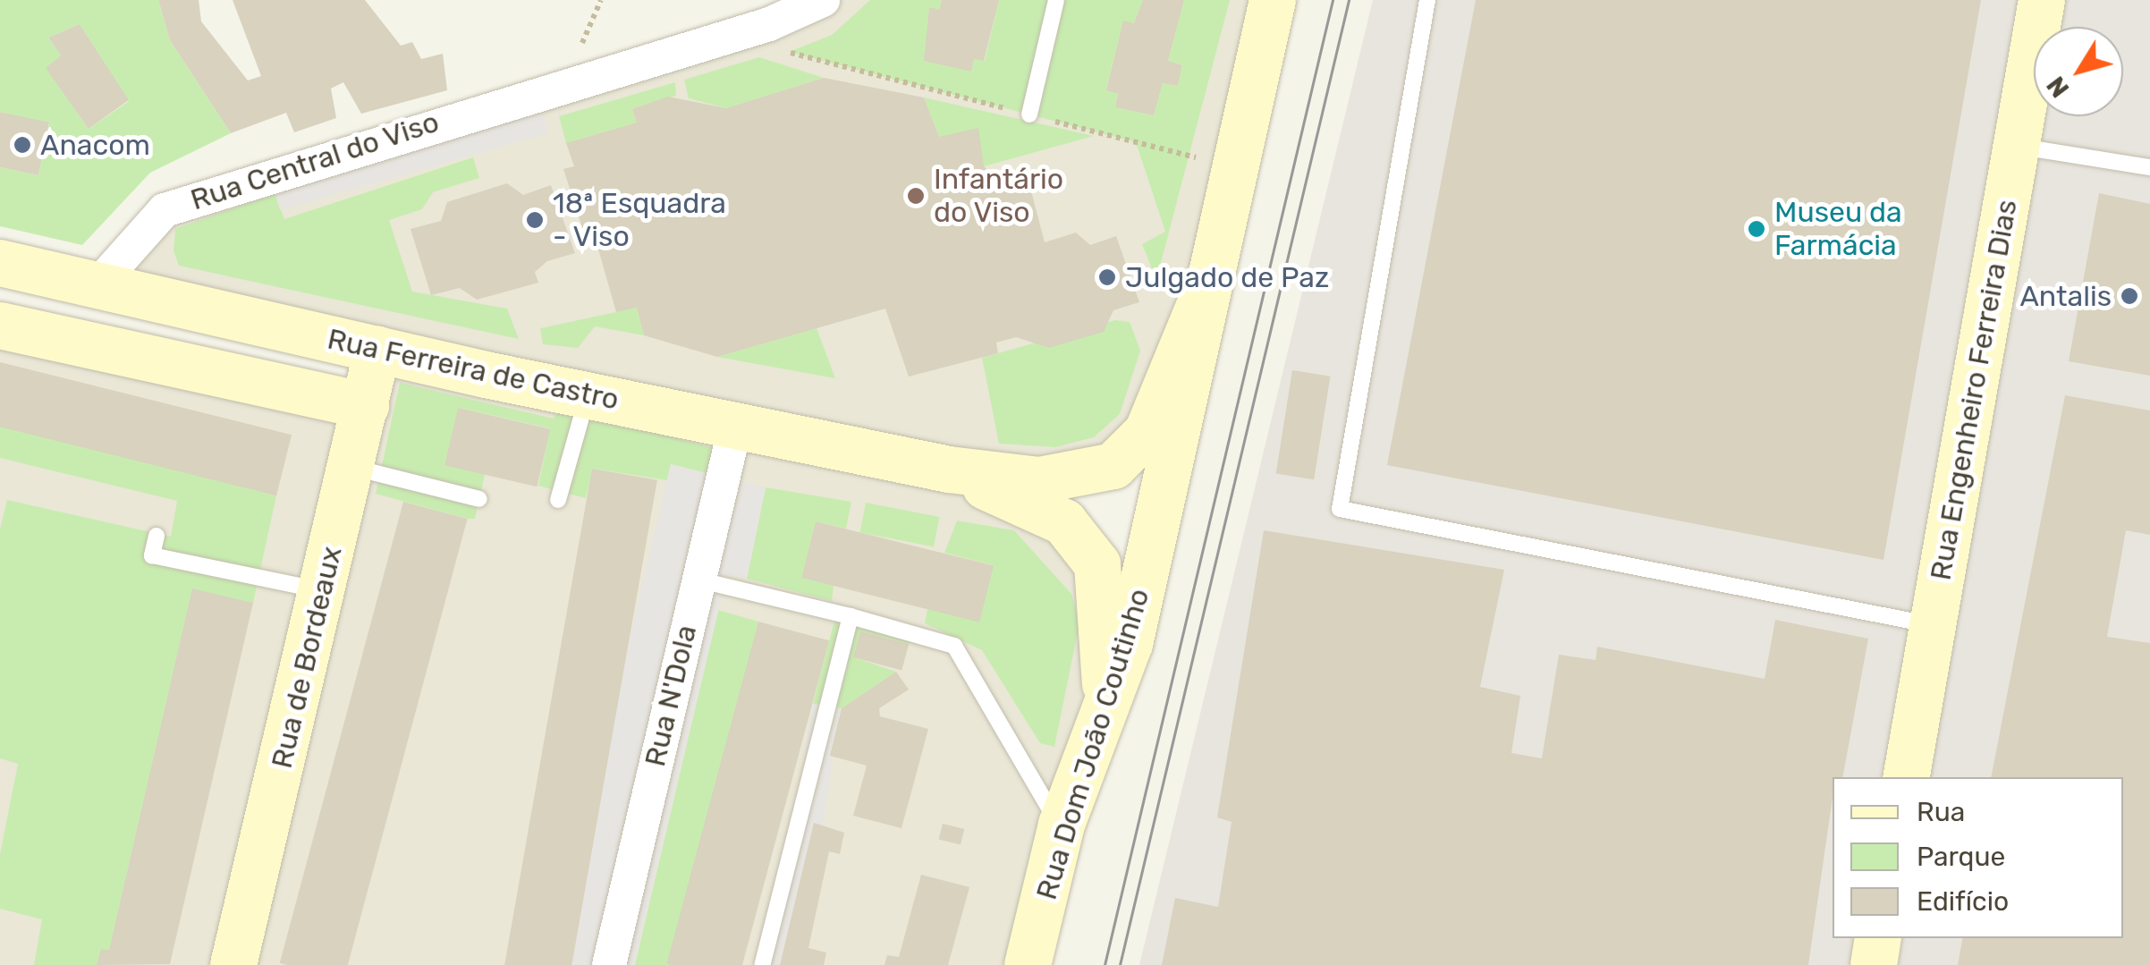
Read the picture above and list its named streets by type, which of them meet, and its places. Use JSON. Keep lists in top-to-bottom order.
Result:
{
  "streets": {
    "street": [
      "Rua Central do Viso",
      "Rua Ferreira de Castro",
      "Rua Engenheiro Ferreira Dias",
      "Rua de Bordeaux",
      "Rua N'Dola",
      "Rua Dom João Coutinho"
    ]
  },
  "crossings": [
    ["Rua Central do Viso", "Rua Ferreira de Castro"],
    ["Rua Ferreira de Castro", "Rua de Bordeaux"],
    ["Rua Ferreira de Castro", "Rua N'Dola"],
    ["Rua Ferreira de Castro", "Rua Dom João Coutinho"]
  ],
  "places": [
    "Anacom",
    "Infantário do Viso",
    "18ª Esquadra - Viso",
    "Museu da Farmácia",
    "Julgado de Paz",
    "Antalis"
  ],
  "legend": ["Rua", "Parque", "Edifício"],
  "north": "bottom left"
}
